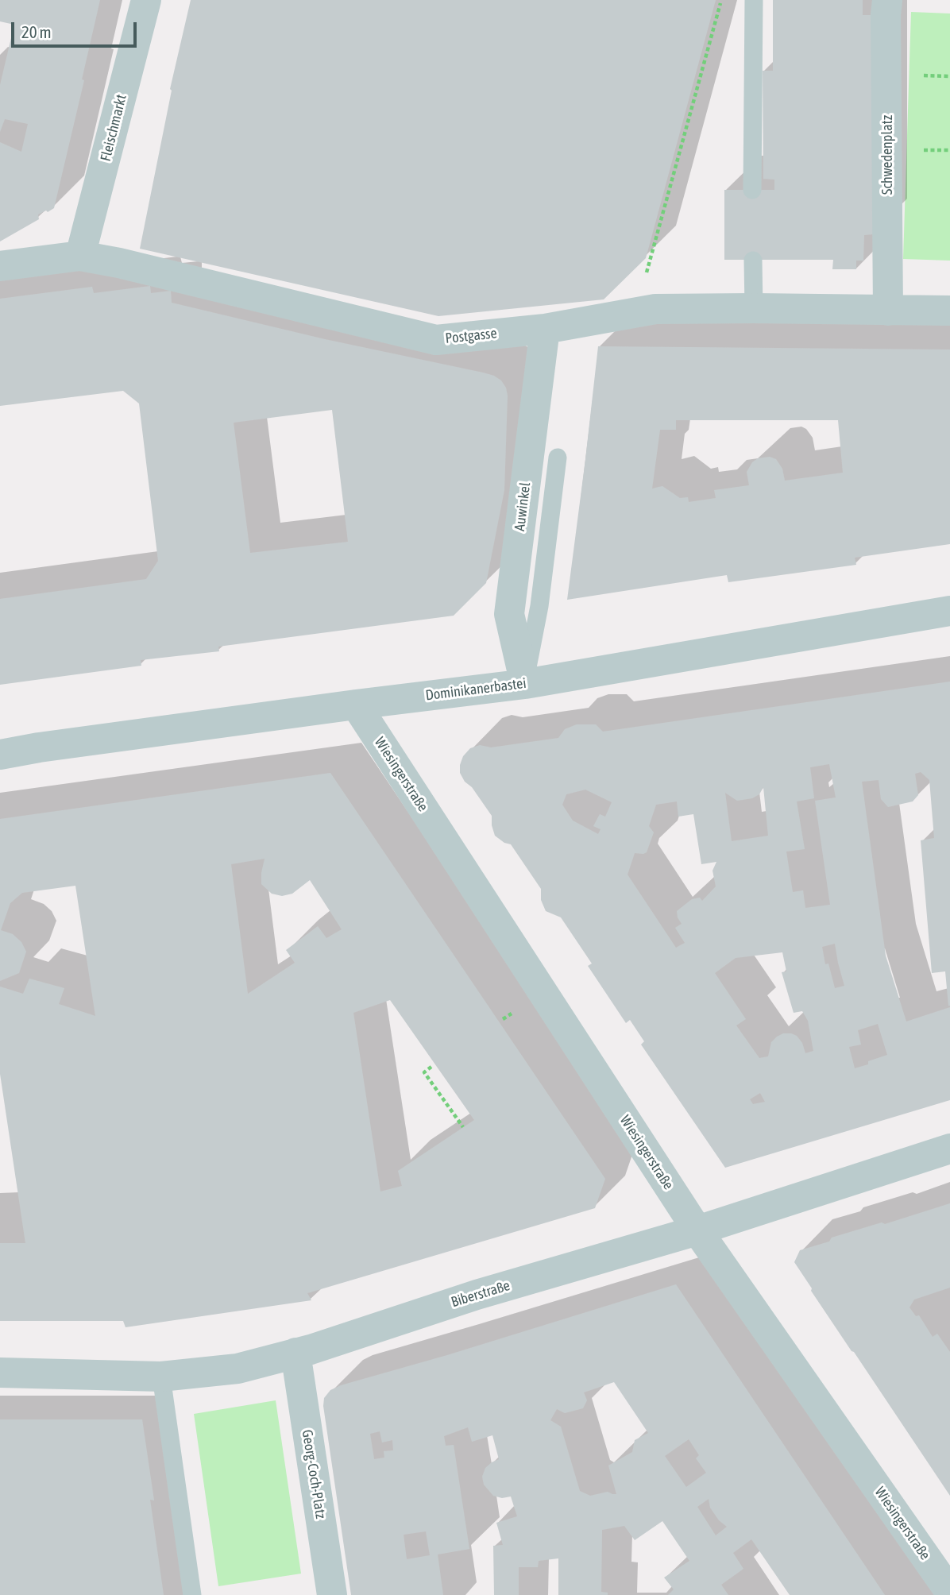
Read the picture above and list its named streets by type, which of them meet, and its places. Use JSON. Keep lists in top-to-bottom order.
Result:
{
  "streets": {
    "street": [
      "Fleischmarkt",
      "Schwedenplatz",
      "Postgasse",
      "Auwinkel",
      "Dominikanerbastei",
      "Wiesingerstraße",
      "Biberstraße",
      "Georg-Coch-Platz"
    ]
  },
  "crossings": [
    ["Fleischmarkt", "Postgasse"],
    ["Schwedenplatz", "Postgasse"],
    ["Postgasse", "Auwinkel"],
    ["Auwinkel", "Dominikanerbastei"],
    ["Dominikanerbastei", "Wiesingerstraße"],
    ["Wiesingerstraße", "Biberstraße"],
    ["Biberstraße", "Georg-Coch-Platz"]
  ],
  "scale_bar": "20 m"
}
